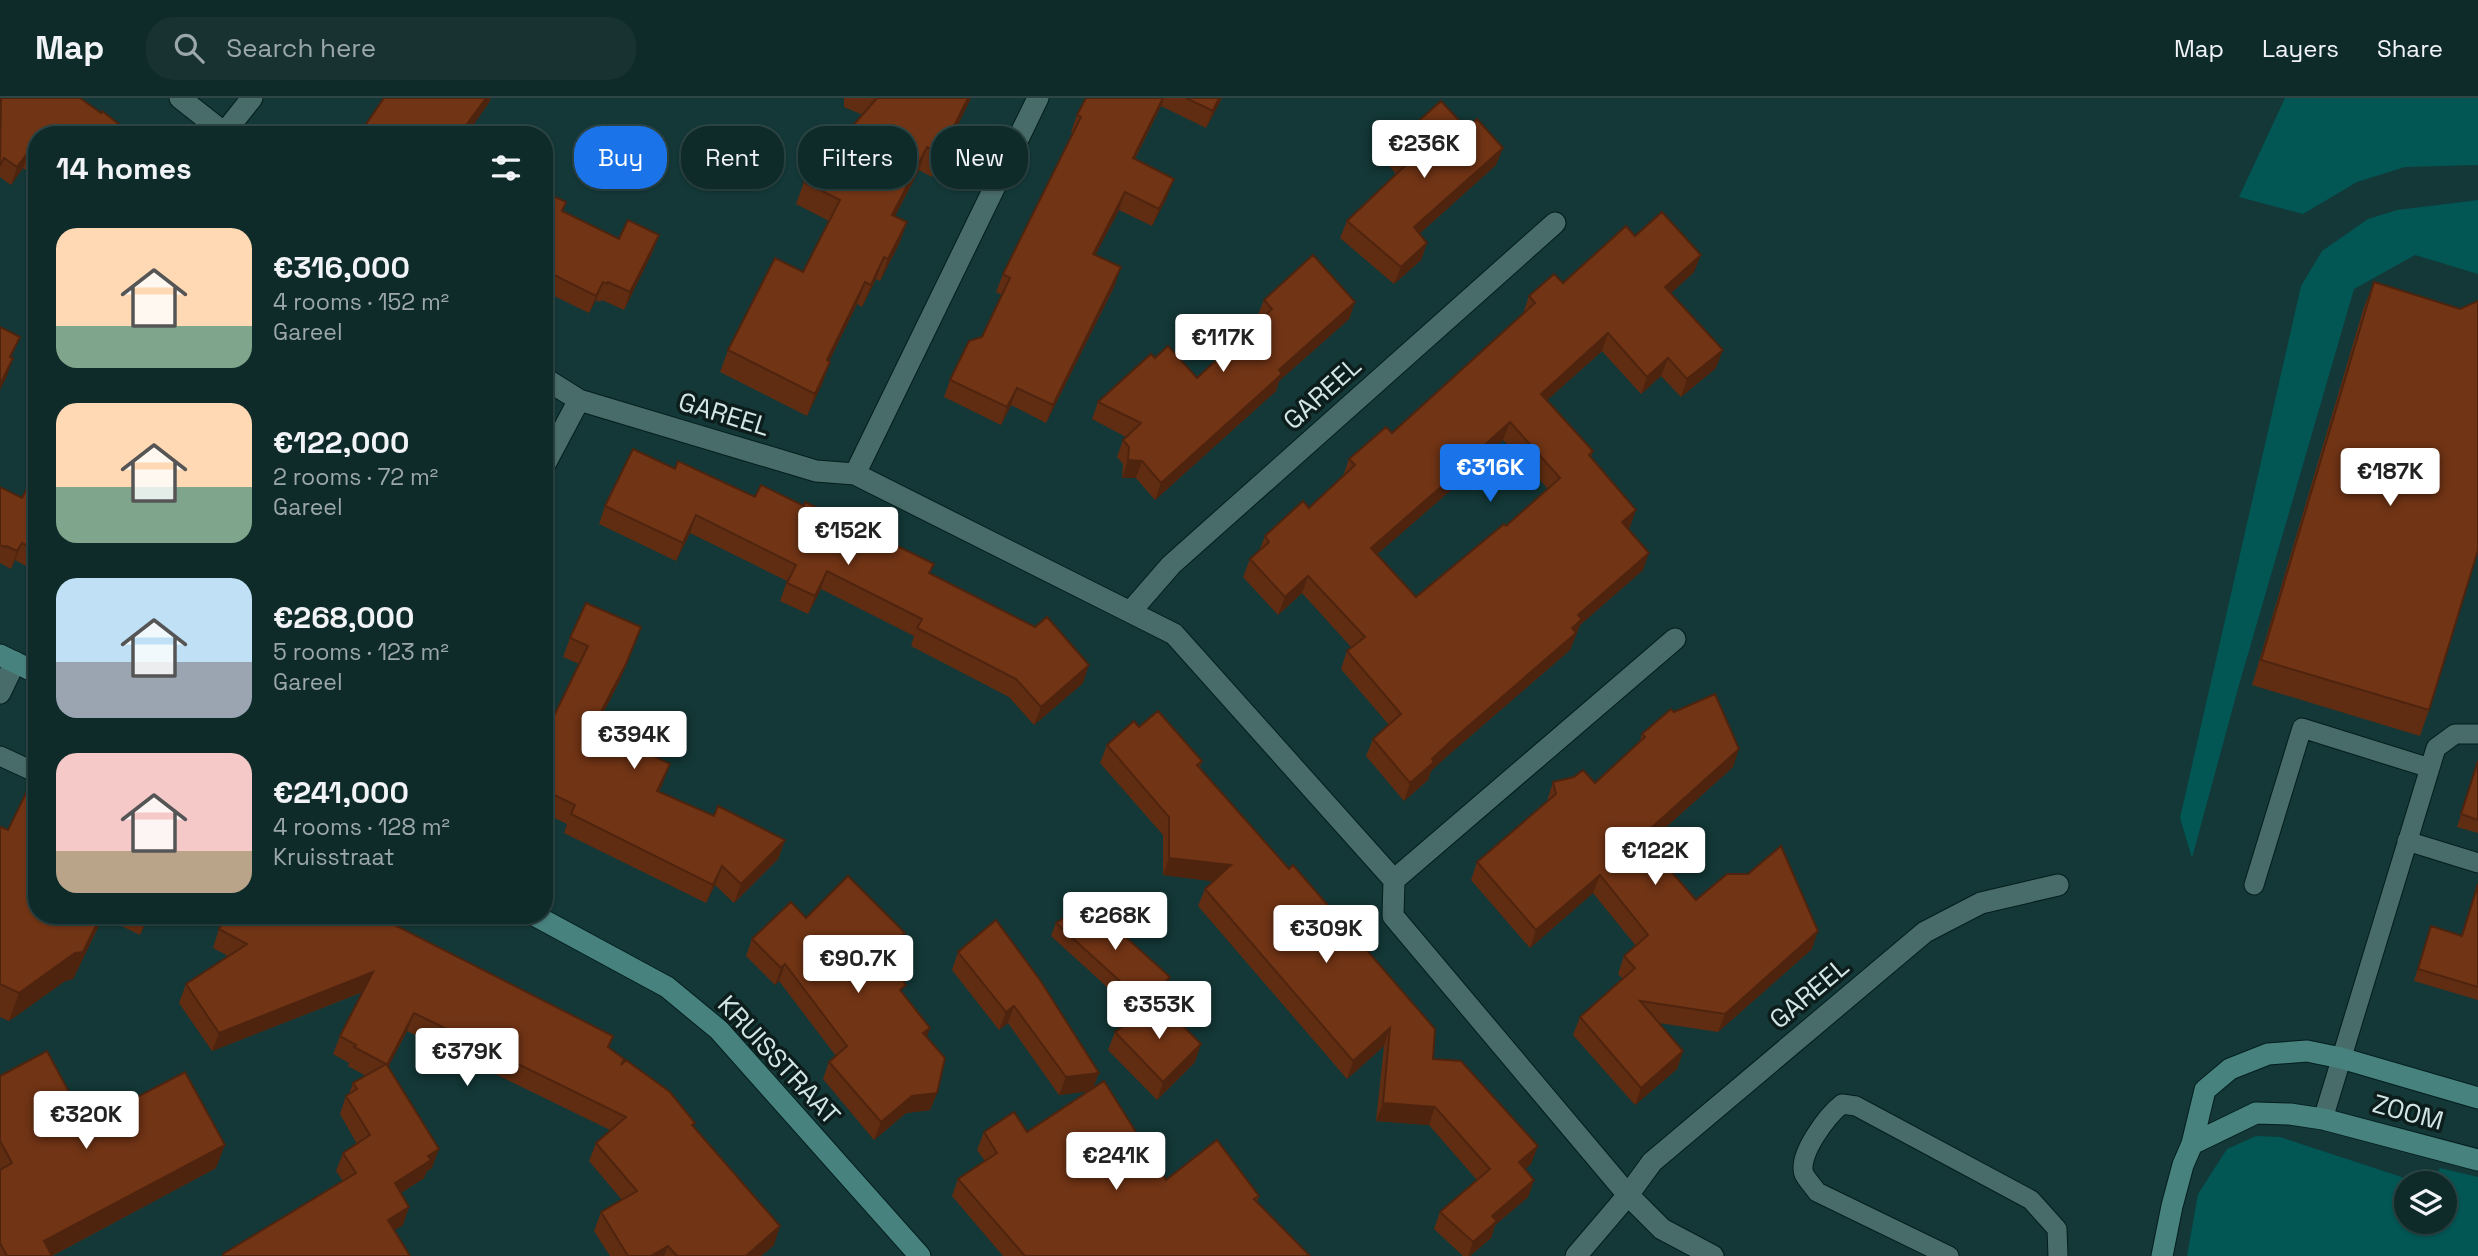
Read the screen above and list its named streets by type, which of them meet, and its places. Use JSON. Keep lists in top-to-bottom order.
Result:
{
  "streets": {
    "street": ["GAREEL", "KRUISSTRAAT", "ZOOM"]
  },
  "page": {
    "header": "Map",
    "search": "Search here",
    "nav": ["Map", "Layers", "Share"],
    "price": [
      "€236K",
      "€117K",
      "€316K",
      "€187K",
      "€152K",
      "€394K",
      "€122K",
      "€268K",
      "€309K",
      "€90.7K",
      "€353K",
      "€379K",
      "€320K",
      "€241K"
    ],
    "chip": [
      "Buy",
      "Rent",
      "Filters",
      "New"
    ],
    "heading": "14 homes",
    "list": [
      {
        "name": "€316,000",
        "note": "4 rooms · 152 m² · Gareel"
      },
      {
        "name": "€122,000",
        "note": "2 rooms · 72 m² · Gareel"
      },
      {
        "name": "€268,000",
        "note": "5 rooms · 123 m² · Gareel"
      },
      {
        "name": "€241,000",
        "note": "4 rooms · 128 m² · Kruisstraat"
      }
    ]
  }
}
